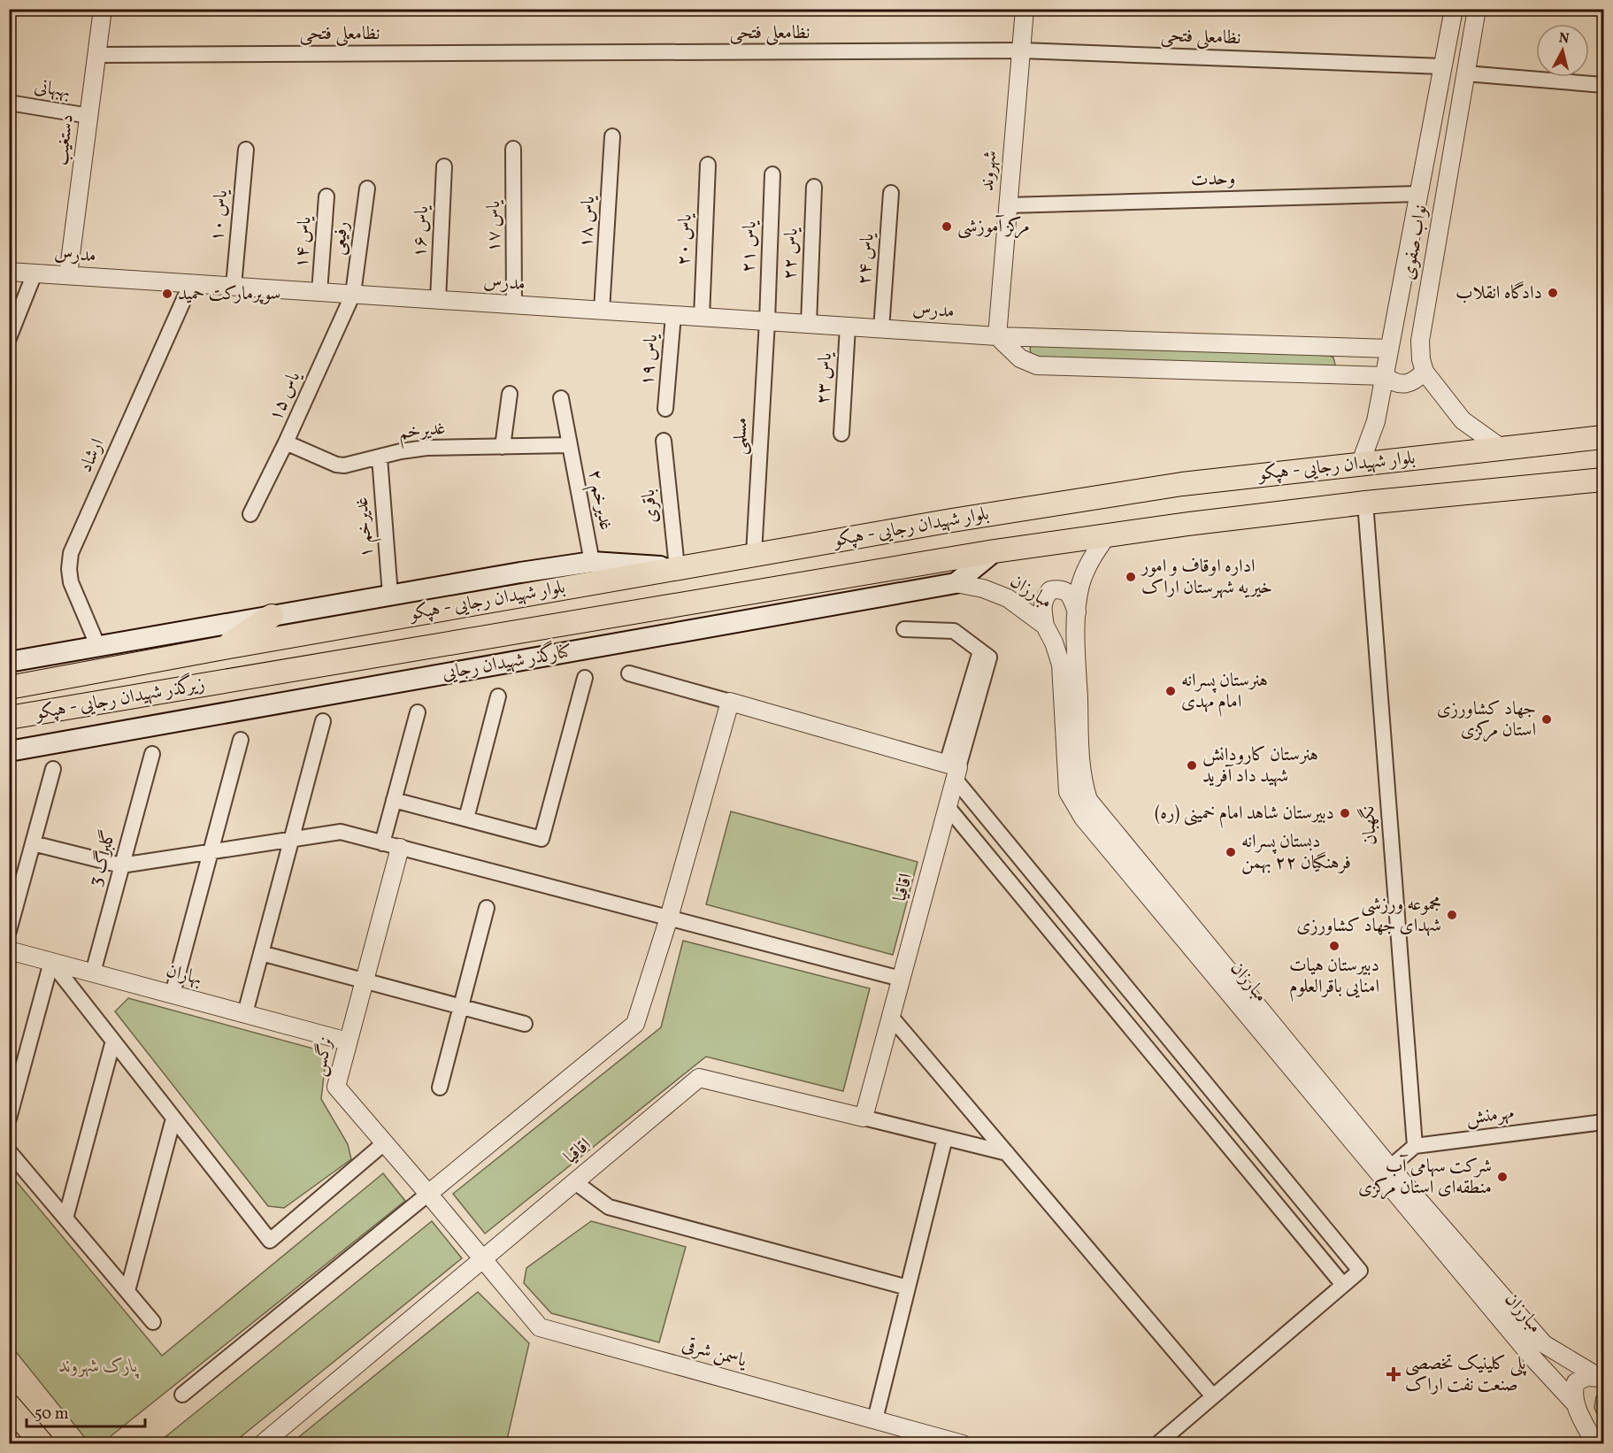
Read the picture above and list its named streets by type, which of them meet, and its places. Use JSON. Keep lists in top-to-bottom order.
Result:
{
  "streets": {
    "main road": ["بلوار شهیدان رجایی - هپکو", "کنارگذر شهیدان رجایی", "زیرگذر شهیدان رجایی - هپکو"],
    "street": [
      "نظامعلی فتحی",
      "بهبهانی",
      "دستغیب",
      "شهروند",
      "وحدت",
      "یاس ۱۰",
      "یاس ۱۸",
      "یاس ۱۷",
      "یاس ۱۶",
      "رفیعی",
      "یاس ۲۰",
      "یاس ۱۴",
      "نواب صفوی",
      "یاس ۲۱",
      "یاس ۲۲",
      "مدرس",
      "یاس ۲۴",
      "یاس ۱۹",
      "یاس ۲۳",
      "یاس ۱۵",
      "غدیرخم",
      "مسلمی",
      "ارشاد",
      "غدیرخم ۲",
      "باقری",
      "غدیرخم ۱",
      "مبارزان",
      "نگهبان",
      "گلبرگ 3",
      "اقاقیا",
      "بهاران",
      "نرگس",
      "مهرمنش",
      "یاسمن شرقی"
    ]
  },
  "crossings": [
    ["نظامعلی فتحی", "دستغیب"],
    ["نظامعلی فتحی", "شهروند"],
    ["نظامعلی فتحی", "نواب صفوی"],
    ["بهبهانی", "دستغیب"],
    ["دستغیب", "مدرس"],
    ["شهروند", "وحدت"],
    ["شهروند", "مدرس"],
    ["وحدت", "نواب صفوی"],
    ["یاس ۱۰", "مدرس"],
    ["یاس ۱۸", "مدرس"],
    ["یاس ۱۷", "مدرس"],
    ["یاس ۱۶", "مدرس"],
    ["رفیعی", "مدرس"],
    ["رفیعی", "یاس ۱۵"],
    ["یاس ۲۰", "مدرس"],
    ["یاس ۱۴", "مدرس"],
    ["نواب صفوی", "مدرس"],
    ["نواب صفوی", "بلوار شهیدان رجایی - هپکو"],
    ["یاس ۲۱", "مدرس"],
    ["یاس ۲۱", "مسلمی"],
    ["یاس ۲۲", "مدرس"],
    ["مدرس", "یاس ۲۴"],
    ["مدرس", "یاس ۱۹"],
    ["مدرس", "یاس ۲۳"],
    ["مدرس", "یاس ۱۵"],
    ["مدرس", "مسلمی"],
    ["مدرس", "ارشاد"],
    ["یاس ۱۵", "غدیرخم"],
    ["غدیرخم", "غدیرخم ۲"],
    ["غدیرخم", "غدیرخم ۱"],
    ["مسلمی", "بلوار شهیدان رجایی - هپکو"],
    ["بلوار شهیدان رجایی - هپکو", "باقری"],
    ["بلوار شهیدان رجایی - هپکو", "مبارزان"],
    ["بلوار شهیدان رجایی - هپکو", "کنارگذر شهیدان رجایی"],
    ["بلوار شهیدان رجایی - هپکو", "زیرگذر شهیدان رجایی - هپکو"],
    ["بلوار شهیدان رجایی - هپکو", "نگهبان"],
    ["مبارزان", "کنارگذر شهیدان رجایی"],
    ["نگهبان", "مهرمنش"],
    ["گلبرگ 3", "بهاران"],
    ["اقاقیا", "نرگس"],
    ["اقاقیا", "یاسمن شرقی"],
    ["بهاران", "نرگس"],
    ["نرگس", "یاسمن شرقی"]
  ],
  "parks": ["پارک شهروند"],
  "places": {
    "other": [
      "مرکز آموزشی",
      "دادگاه انقلاب",
      "سوپرمارکت حمید",
      "اداره اوقاف و امور خیریه شهرستان اراک",
      "هنرستان پسرانه امام مهدی",
      "جهاد کشاورزی استان مرکزی",
      "هنرستان کارودانش شهید داد آفرید",
      "دبیرستان شاهد امام خمینی (ره)",
      "دبستان پسرانه فرهنگیان ۲۲ بهمن",
      "مجموعه ورزشی شهدای جهاد کشاورزی",
      "دبیرستان هیات امنایی باقرالعلوم",
      "شرکت سهامی آب منطقه‌ای استان مرکزی"
    ],
    "health": ["پلی کلینیک تخصصی صنعت نفت اراک"]
  },
  "scale_bar": "50 m",
  "north": "top"
}
